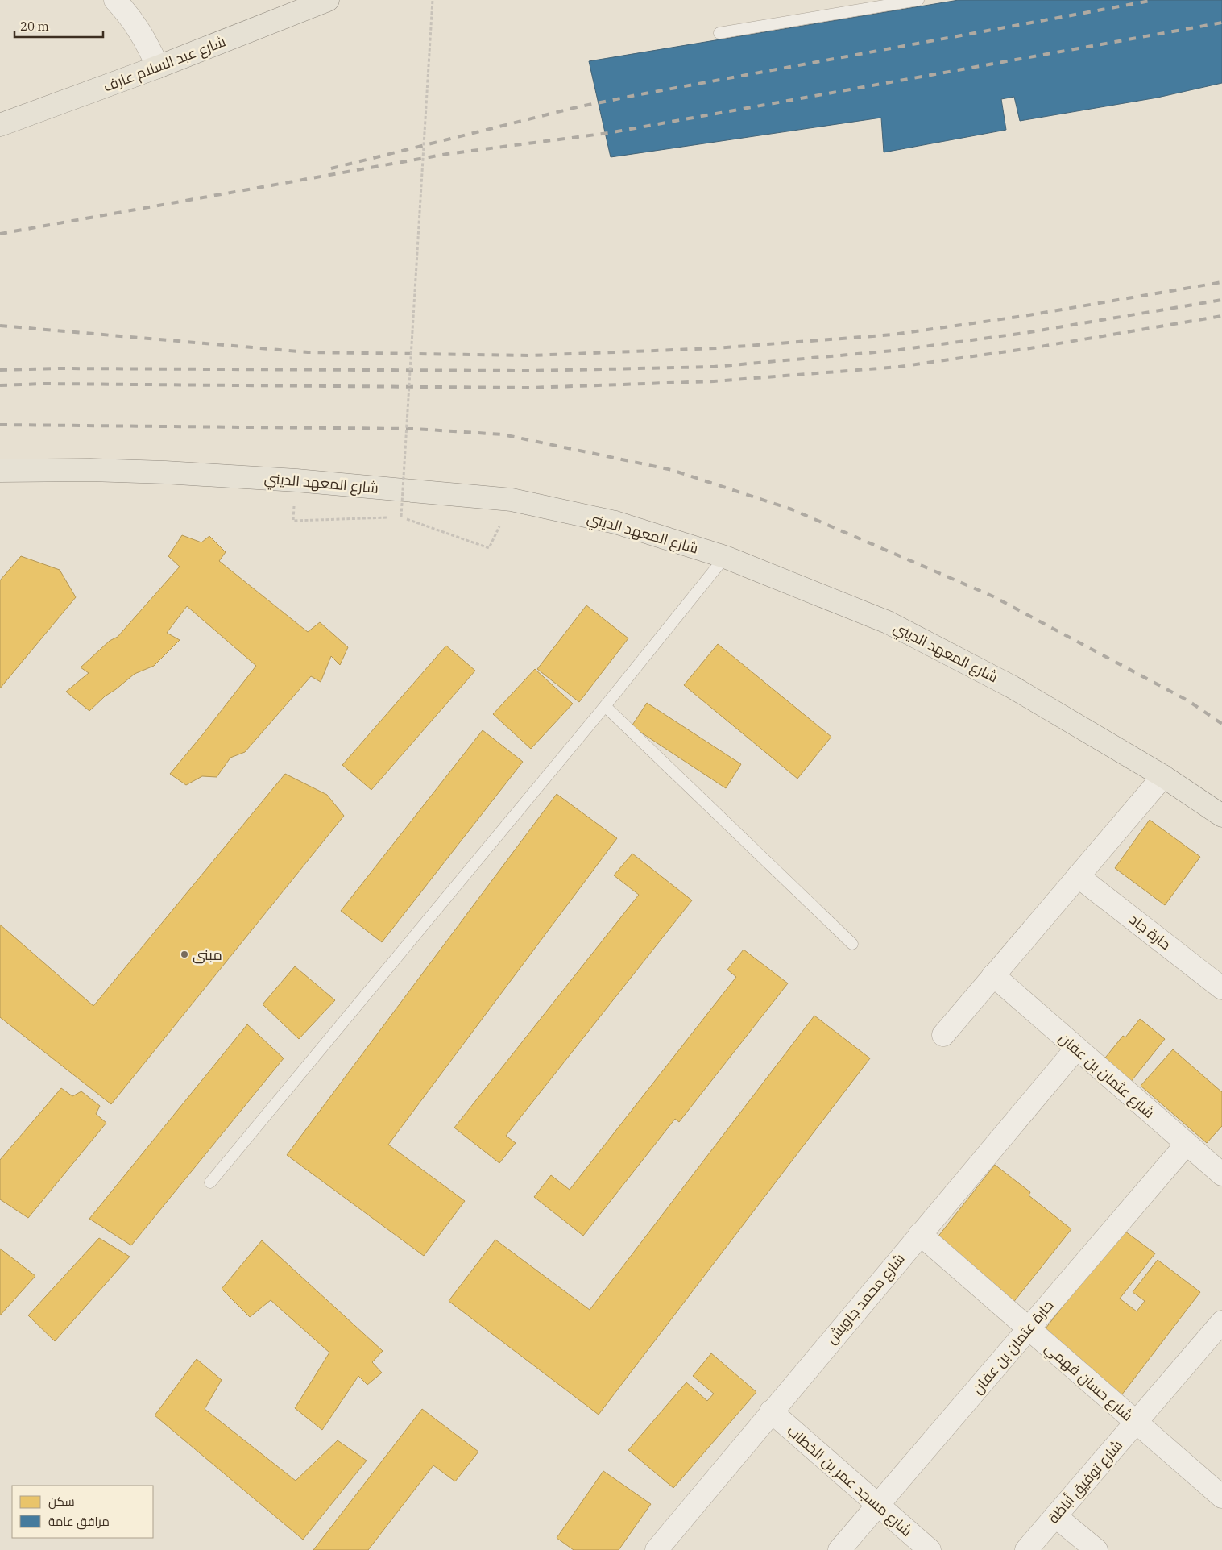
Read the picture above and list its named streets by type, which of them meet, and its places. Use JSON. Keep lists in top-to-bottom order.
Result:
{
  "streets": {
    "main road": ["شارع عبد السلام عارف", "شارع المعهد الديني"],
    "street": [
      "حارة جاد",
      "شارع عثمان بن عفان",
      "شارع محمد جاويش",
      "حارة عثمان بن عفان",
      "شارع حسان فهمي",
      "شارع مسجد عمر بن الخطاب",
      "شارع توفيق أباظة"
    ]
  },
  "crossings": [
    ["شارع عثمان بن عفان", "شارع محمد جاويش"],
    ["شارع عثمان بن عفان", "حارة عثمان بن عفان"],
    ["شارع محمد جاويش", "شارع حسان فهمي"],
    ["شارع محمد جاويش", "شارع مسجد عمر بن الخطاب"],
    ["حارة عثمان بن عفان", "شارع حسان فهمي"],
    ["حارة عثمان بن عفان", "شارع مسجد عمر بن الخطاب"],
    ["شارع حسان فهمي", "شارع توفيق أباظة"]
  ],
  "places": ["مبنى"],
  "legend": ["سكن", "مرافق عامة"],
  "scale_bar": "20 m"
}
